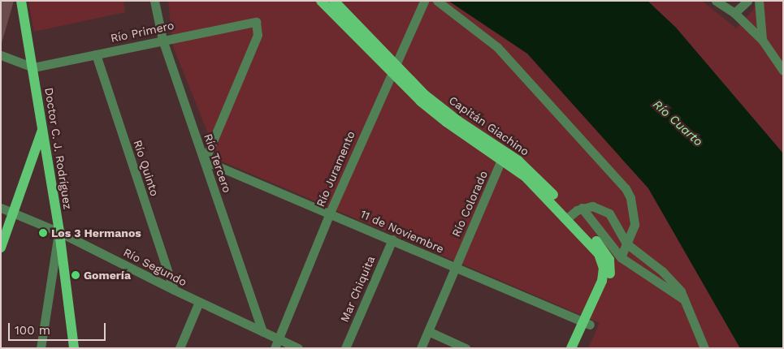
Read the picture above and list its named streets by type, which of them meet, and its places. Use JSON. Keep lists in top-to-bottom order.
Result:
{
  "streets": {
    "main road": ["Capitán Giachino", "Doctor C. J. Rodríguez"],
    "street": [
      "Río Primero",
      "Río Tercero",
      "Río Quinto",
      "Río Juramento",
      "Río Colorado",
      "11 de Noviembre",
      "Río Segundo",
      "Mar Chiquita"
    ]
  },
  "crossings": [
    ["Río Primero", "Doctor C. J. Rodríguez"],
    ["Río Primero", "Río Tercero"],
    ["Río Primero", "Río Quinto"],
    ["Río Primero", "11 de Noviembre"],
    ["Capitán Giachino", "Río Juramento"],
    ["Capitán Giachino", "Río Colorado"],
    ["Capitán Giachino", "11 de Noviembre"],
    ["Doctor C. J. Rodríguez", "Río Segundo"],
    ["Río Tercero", "11 de Noviembre"],
    ["Río Tercero", "Río Segundo"],
    ["Río Quinto", "Río Segundo"],
    ["Río Juramento", "11 de Noviembre"],
    ["Río Juramento", "Río Segundo"],
    ["Río Colorado", "11 de Noviembre"],
    ["11 de Noviembre", "Mar Chiquita"]
  ],
  "water": ["Río Cuarto"],
  "places": ["Los 3 Hermanos", "Gomería"],
  "scale_bar": "100 m"
}
